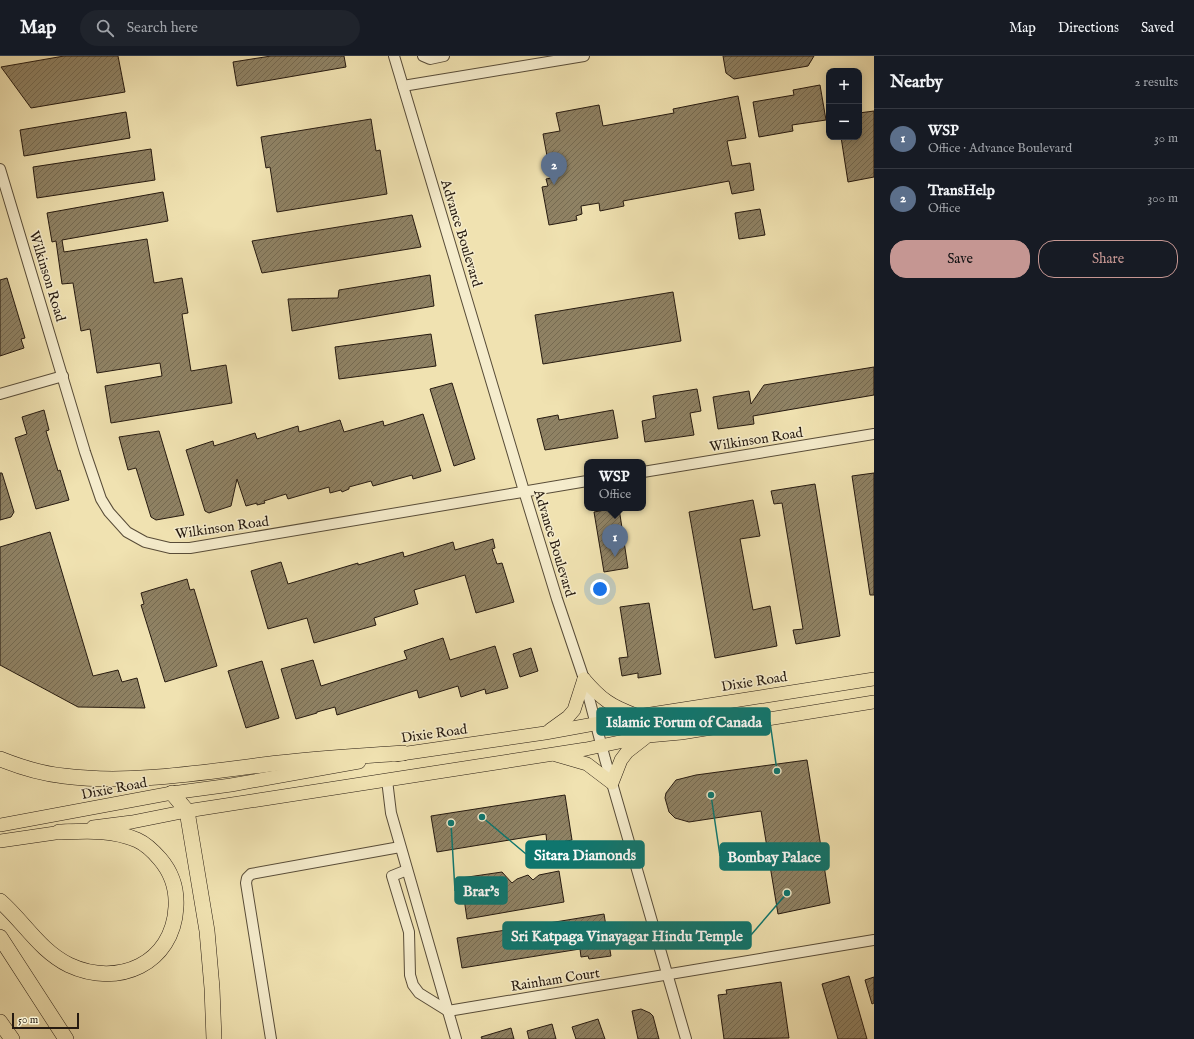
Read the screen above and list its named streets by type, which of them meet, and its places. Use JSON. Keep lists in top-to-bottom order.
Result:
{
  "streets": {
    "main road": ["Dixie Road"],
    "street": ["Advance Boulevard", "Wilkinson Road", "Rainham Court"]
  },
  "crossings": [
    ["Advance Boulevard", "Wilkinson Road"],
    ["Advance Boulevard", "Dixie Road"],
    ["Advance Boulevard", "Rainham Court"]
  ],
  "places": [
    "Islamic Forum of Canada",
    "Bombay Palace",
    "Sitara Diamonds",
    "Brar's",
    "Sri Katpaga Vinayagar Hindu Temple"
  ],
  "scale_bar": "50 m",
  "page": {
    "header": "Map",
    "search": "Search here",
    "nav": ["Map", "Directions", "Saved"],
    "heading": ["Nearby", "2 results"],
    "map_buttons": ["+", "−"],
    "list": [
      {
        "mark": "1",
        "name": "WSP",
        "note": "Office · Advance Boulevard",
        "value": "30 m"
      },
      {
        "mark": "2",
        "name": "TransHelp",
        "note": "Office",
        "value": "300 m"
      }
    ],
    "pins": ["2", "1"],
    "buttons": ["Save", "Share"],
    "popup": ["WSP", "Office"],
    "scale": "50 m"
  }
}
